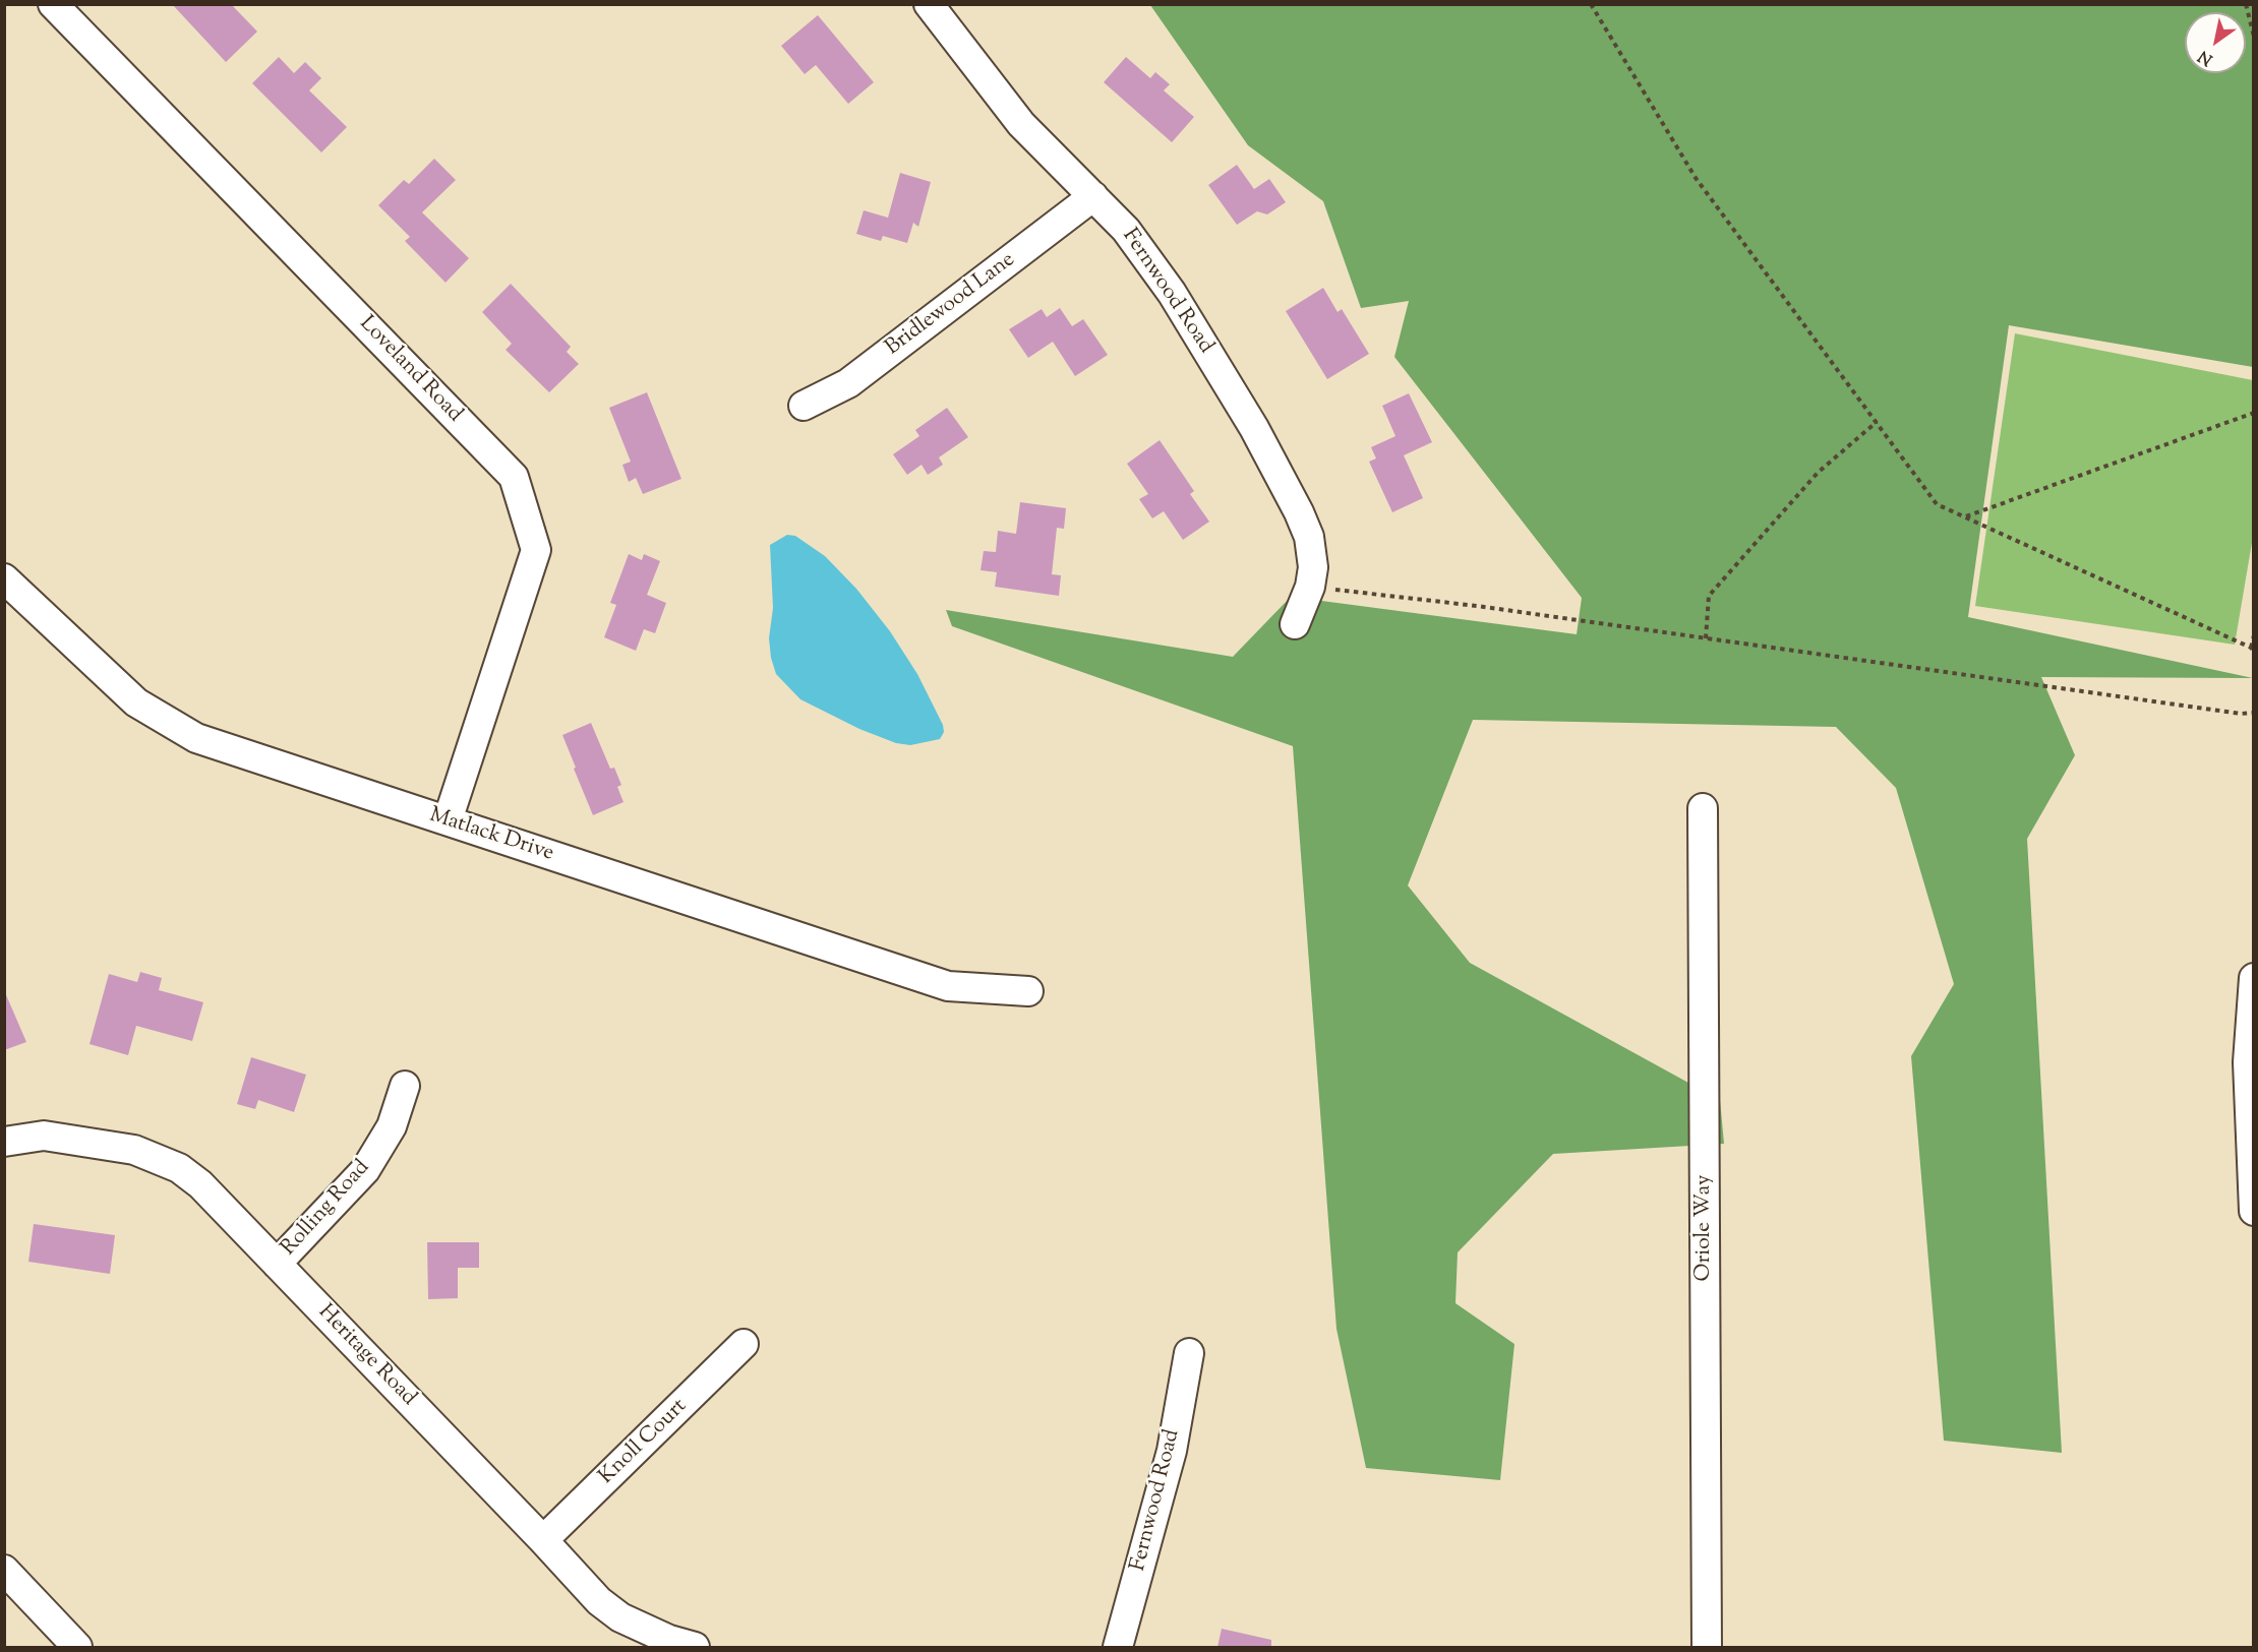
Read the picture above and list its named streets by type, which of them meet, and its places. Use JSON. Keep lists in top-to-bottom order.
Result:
{
  "streets": {
    "street": [
      "Fernwood Road",
      "Bridlewood Lane",
      "Loveland Road",
      "Matlack Drive",
      "Rolling Road",
      "Oriole Way",
      "Heritage Road",
      "Knoll Court"
    ]
  },
  "crossings": [
    ["Fernwood Road", "Bridlewood Lane"],
    ["Loveland Road", "Matlack Drive"],
    ["Rolling Road", "Heritage Road"],
    ["Heritage Road", "Knoll Court"]
  ],
  "north": "bottom left"
}
